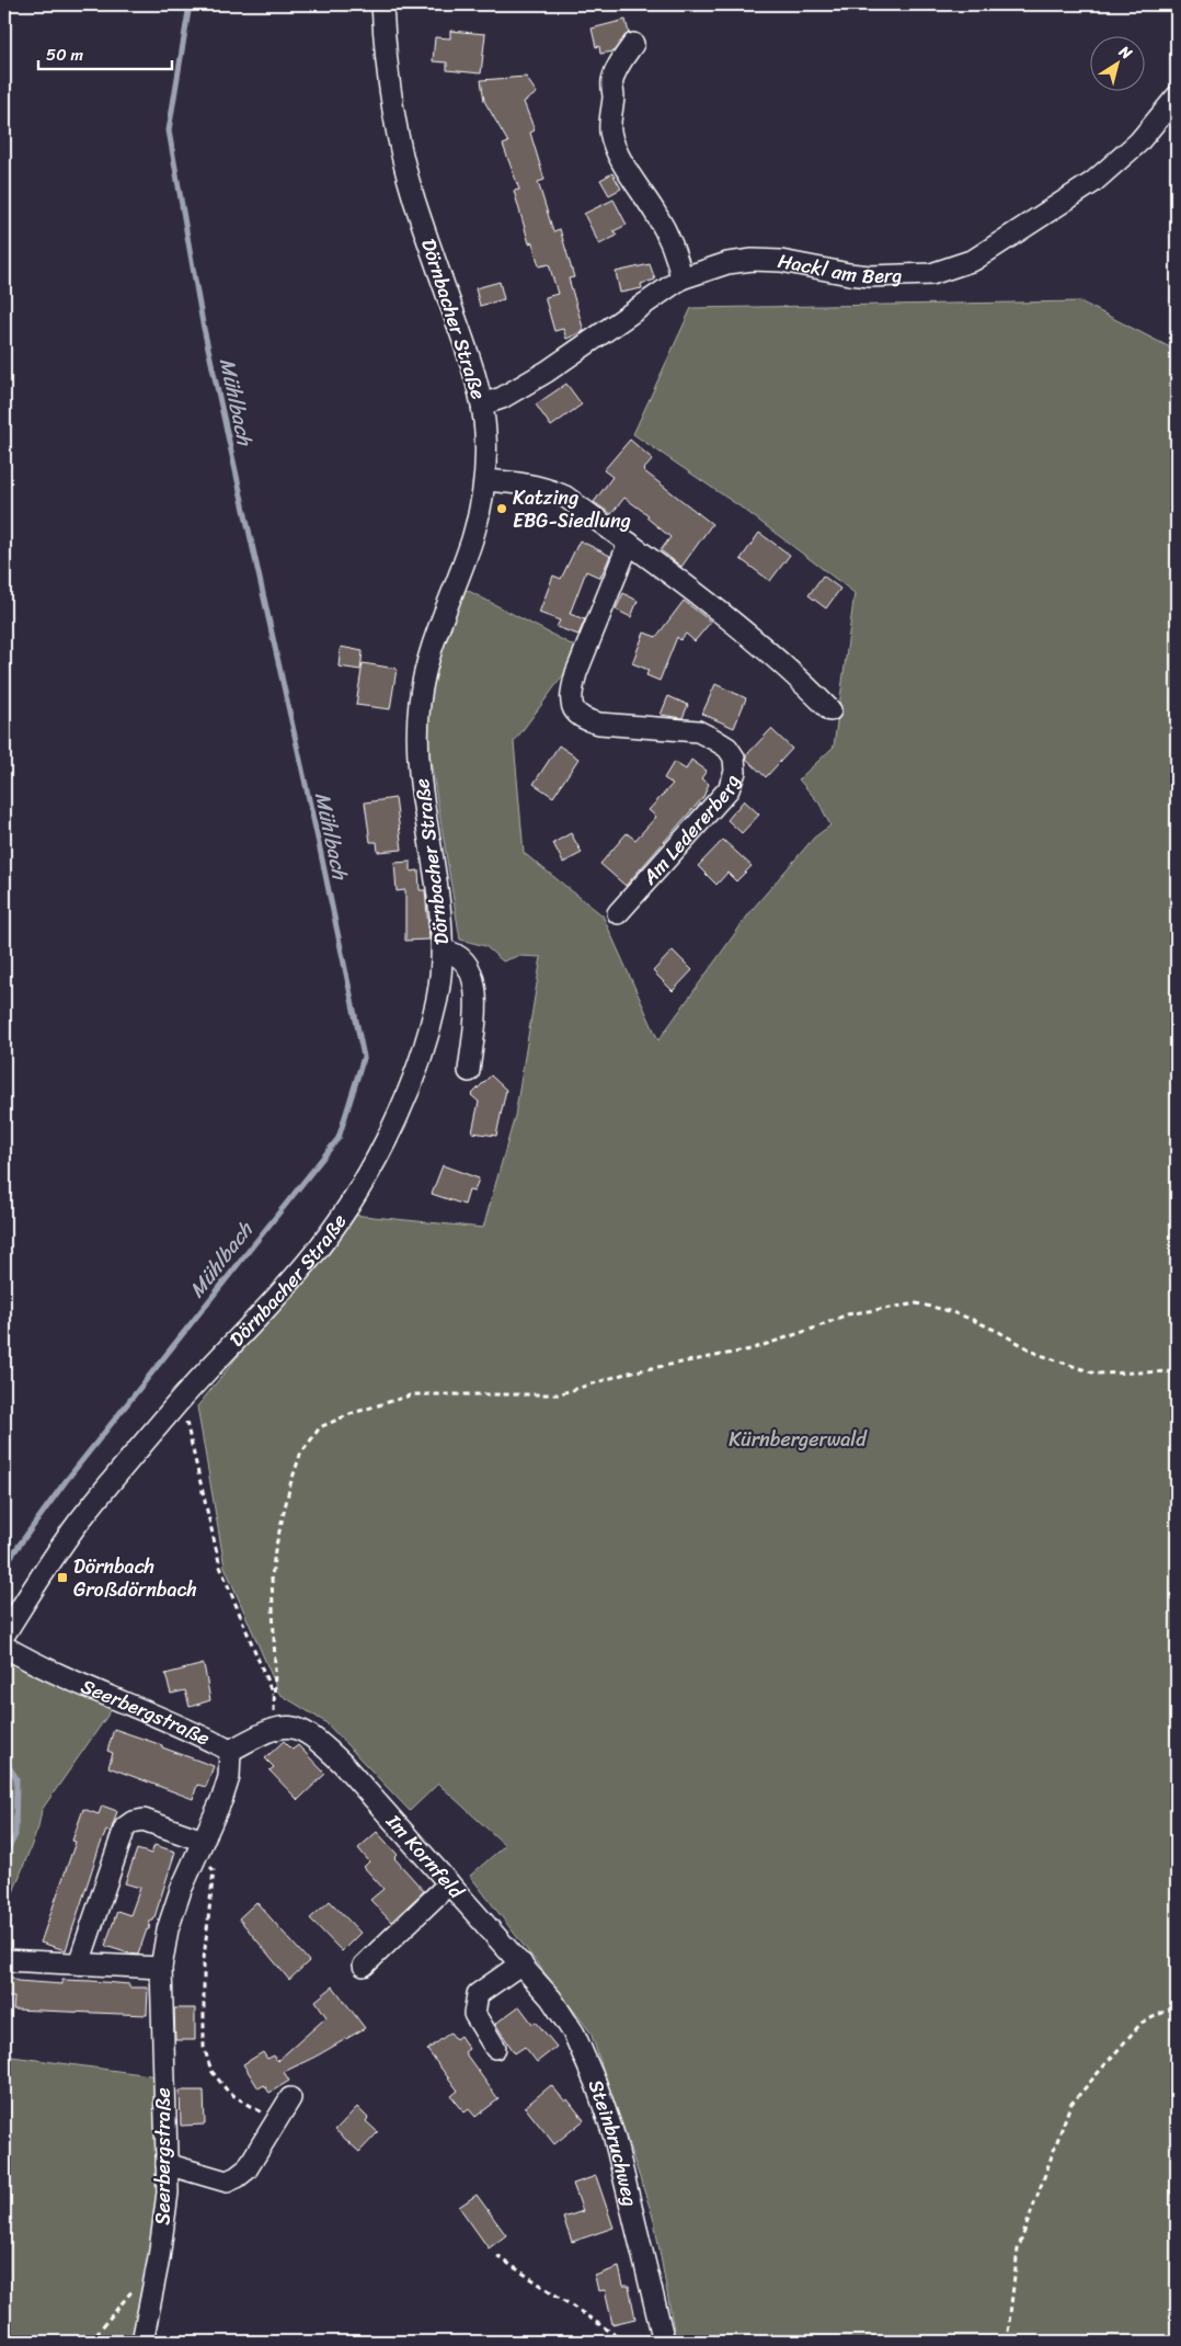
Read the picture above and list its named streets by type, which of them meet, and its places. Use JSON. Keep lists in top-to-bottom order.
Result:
{
  "streets": {
    "street": [
      "Hackl am Berg",
      "Dörnbacher Straße",
      "Am Ledererberg",
      "Seerbergstraße",
      "Im Kornfeld",
      "Steinbruchweg"
    ]
  },
  "crossings": [
    ["Hackl am Berg", "Dörnbacher Straße"],
    ["Seerbergstraße", "Im Kornfeld"],
    ["Im Kornfeld", "Steinbruchweg"]
  ],
  "water": ["Mühlbach"],
  "parks": ["Kürnbergerwald"],
  "places": {
    "other": ["Katzing EBG-Siedlung"],
    "transit": ["Dörnbach Großdörnbach"]
  },
  "scale_bar": "50 m",
  "north": "top right"
}
